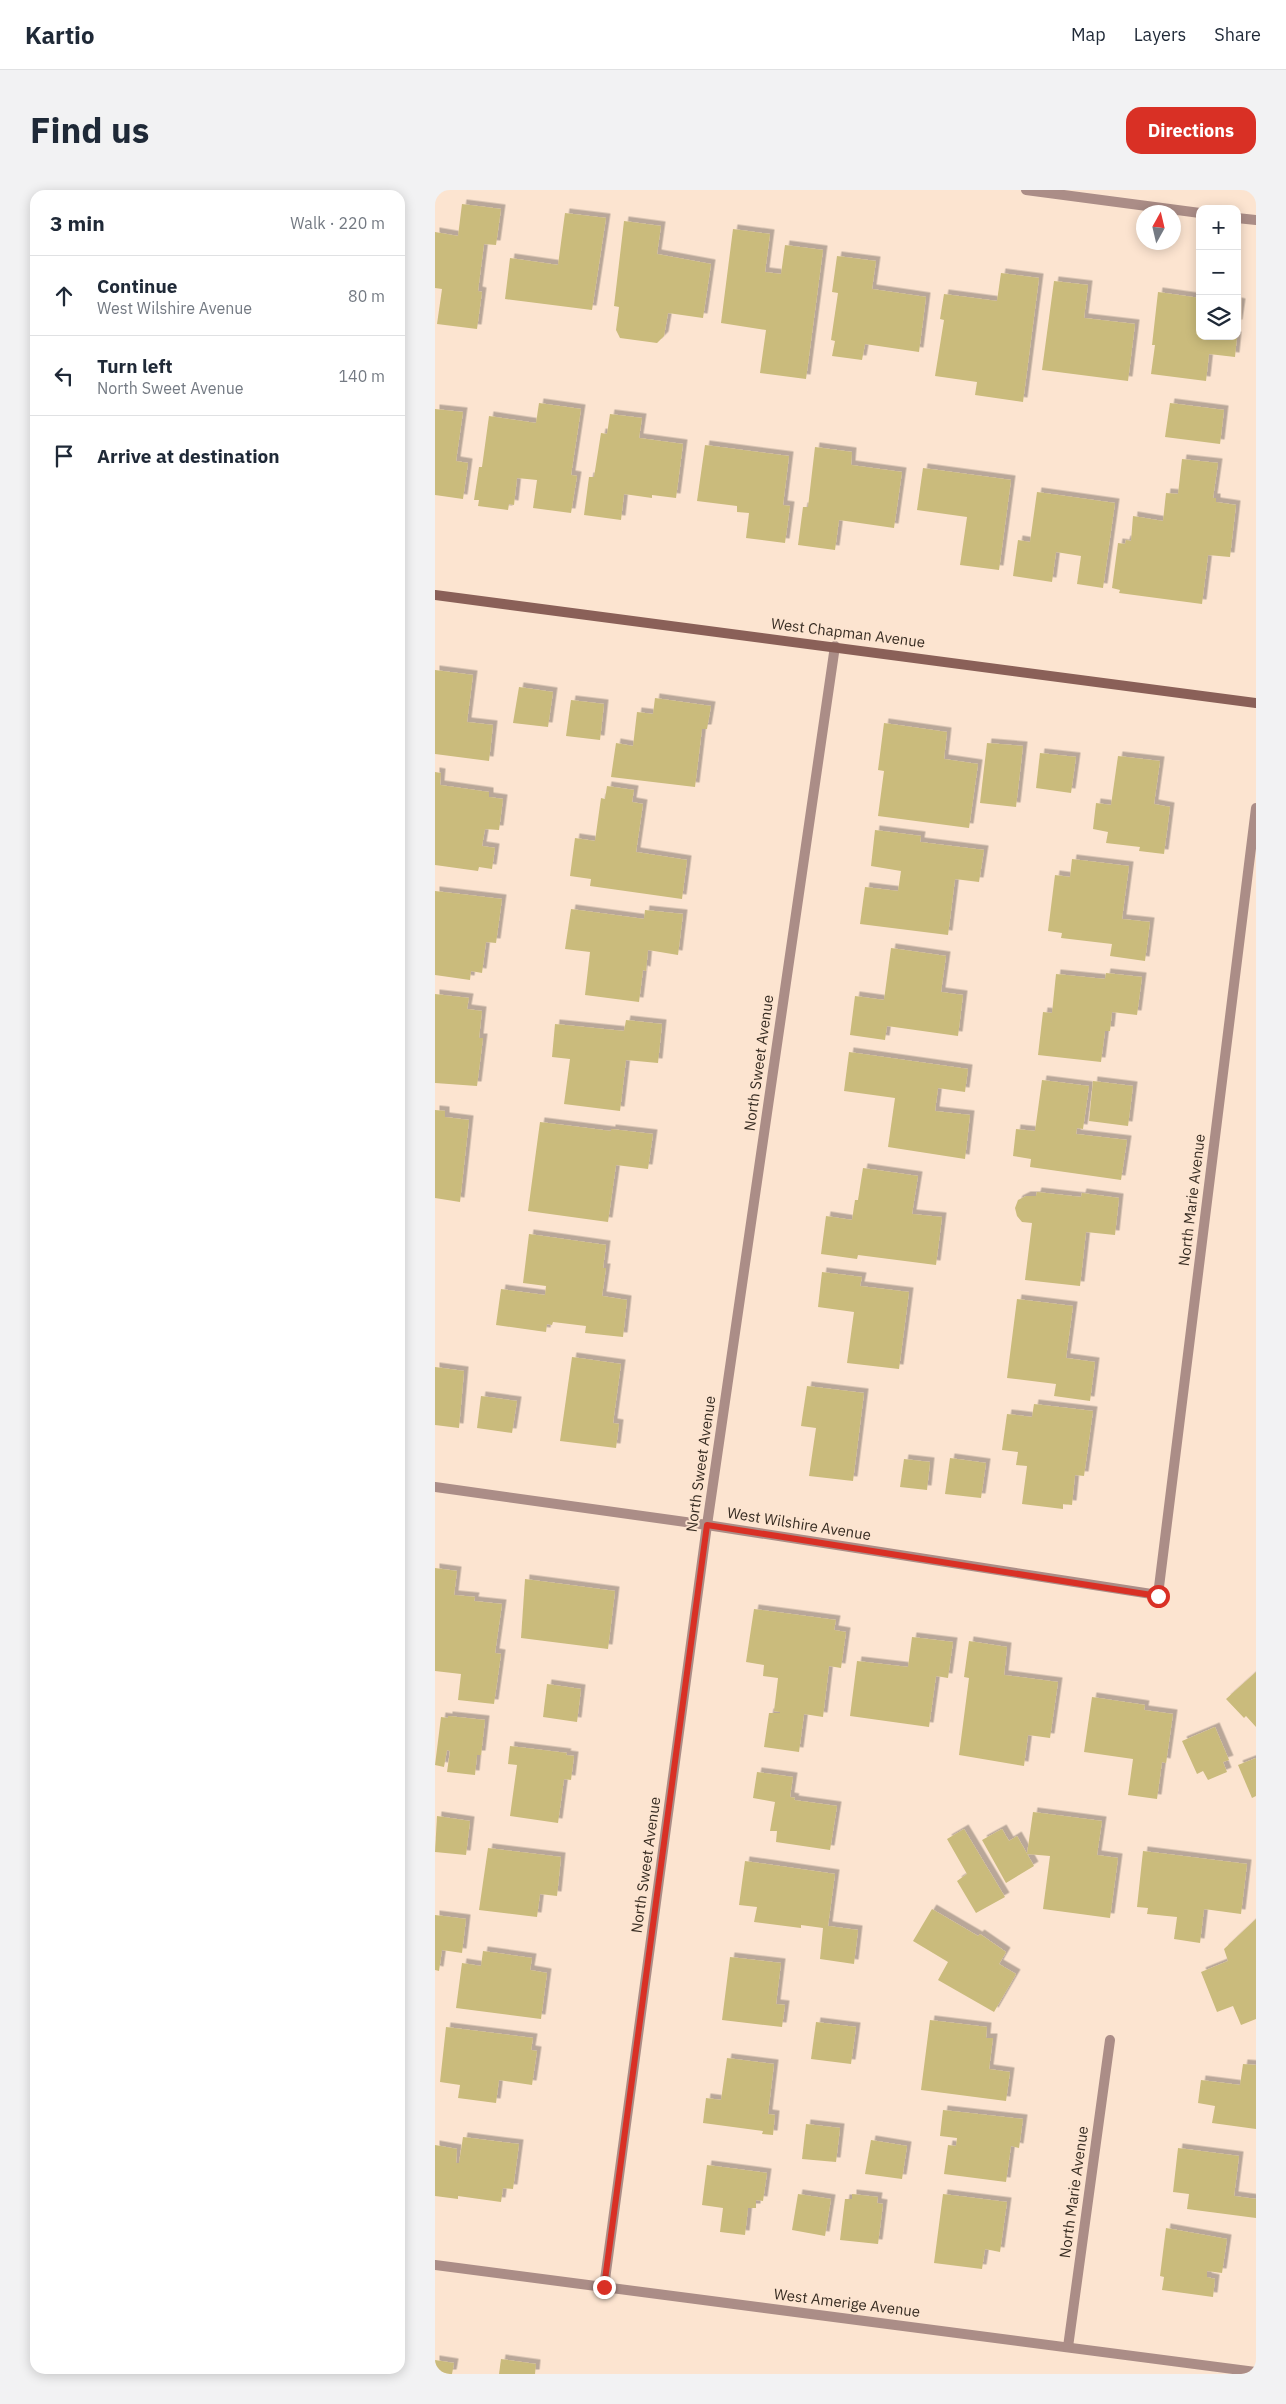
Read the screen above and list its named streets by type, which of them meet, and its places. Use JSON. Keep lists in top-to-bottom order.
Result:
{
  "streets": {
    "street": [
      "West Chapman Avenue",
      "North Sweet Avenue",
      "North Marie Avenue",
      "West Wilshire Avenue",
      "West Amerige Avenue"
    ]
  },
  "crossings": [
    ["West Chapman Avenue", "North Sweet Avenue"],
    ["North Sweet Avenue", "West Wilshire Avenue"],
    ["North Sweet Avenue", "West Amerige Avenue"],
    ["North Marie Avenue", "West Wilshire Avenue"],
    ["North Marie Avenue", "West Amerige Avenue"]
  ],
  "north": "top",
  "page": {
    "header": "Kartio",
    "nav": ["Map", "Layers", "Share"],
    "title": "Find us",
    "buttons": "Directions",
    "heading": ["3 min", "Walk · 220 m"],
    "map_buttons": ["+", "−"],
    "list": [
      ["Continue", "West Wilshire Avenue", "80 m"],
      ["Turn left", "North Sweet Avenue", "140 m"],
      "Arrive at destination"
    ]
  }
}
